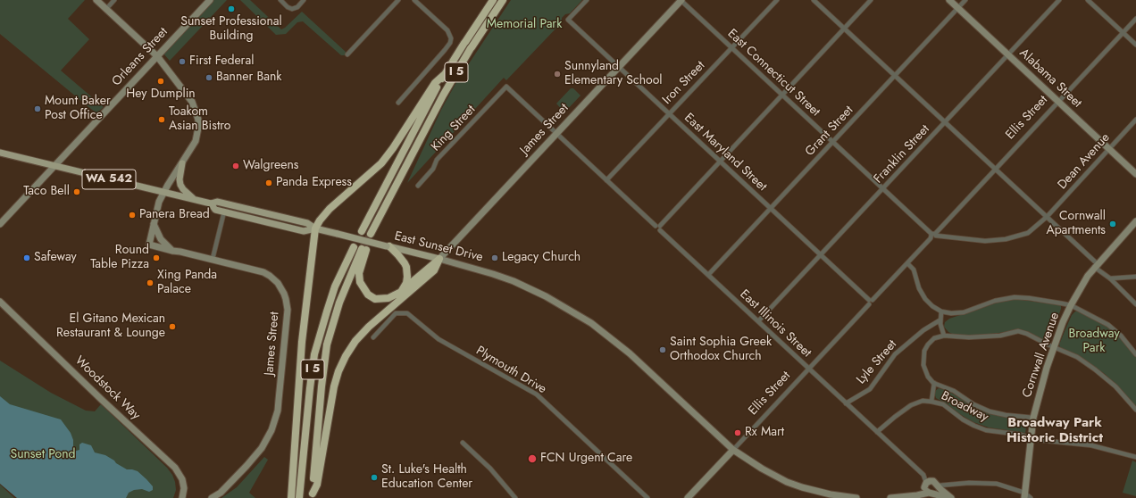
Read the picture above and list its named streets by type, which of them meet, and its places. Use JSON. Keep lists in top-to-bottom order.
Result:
{
  "streets": {
    "highway": ["I 5"],
    "main road": [
      "Orleans Street",
      "Alabama Street",
      "Ellis Street",
      "James Street",
      "WA 542",
      "East Sunset Drive",
      "Cornwall Avenue",
      "Woodstock Way"
    ],
    "street": [
      "East Connecticut Street",
      "Iron Street",
      "King Street",
      "Grant Street",
      "East Maryland Street",
      "Franklin Street",
      "Dean Avenue",
      "East Illinois Street",
      "Lyle Street",
      "Plymouth Drive",
      "Broadway"
    ]
  },
  "crossings": [
    ["Orleans Street", "East Sunset Drive"],
    ["East Connecticut Street", "Iron Street"],
    ["East Connecticut Street", "Ellis Street"],
    ["East Connecticut Street", "James Street"],
    ["East Connecticut Street", "Grant Street"],
    ["East Connecticut Street", "Franklin Street"],
    ["East Connecticut Street", "Dean Avenue"],
    ["Alabama Street", "Ellis Street"],
    ["Alabama Street", "Grant Street"],
    ["Alabama Street", "Franklin Street"],
    ["Alabama Street", "Dean Avenue"],
    ["Iron Street", "East Maryland Street"],
    ["Iron Street", "East Illinois Street"],
    ["Ellis Street", "East Maryland Street"],
    ["Ellis Street", "Dean Avenue"],
    ["Ellis Street", "East Sunset Drive"],
    ["Ellis Street", "East Illinois Street"],
    ["King Street", "East Illinois Street"],
    ["James Street", "East Maryland Street"],
    ["James Street", "East Sunset Drive"],
    ["James Street", "East Illinois Street"],
    ["Grant Street", "East Maryland Street"],
    ["Grant Street", "East Illinois Street"],
    ["East Maryland Street", "Franklin Street"],
    ["Franklin Street", "East Illinois Street"],
    ["East Illinois Street", "Lyle Street"],
    ["East Illinois Street", "Broadway"],
    ["Cornwall Avenue", "Broadway"]
  ],
  "districts": ["Broadway Park Historic District"],
  "parks": ["Memorial Park", "Broadway Park", "Sunset Pond"],
  "places": [
    "Sunset Professional Building",
    "First Federal",
    "Sunnyland Elementary School",
    "Banner Bank",
    "Hey Dumplin",
    "Mount Baker Post Office",
    "Toakom Asian Bistro",
    "Walgreens",
    "Panda Express",
    "Taco Bell",
    "Panera Bread",
    "Cornwall Apartments",
    "Safeway",
    "Round Table Pizza",
    "Legacy Church",
    "Xing Panda Palace",
    "El Gitano Mexican Restaurant & Lounge",
    "Saint Sophia Greek Orthodox Church",
    "Rx Mart",
    "FCN Urgent Care",
    "St. Luke's Health Education Center"
  ]
}
